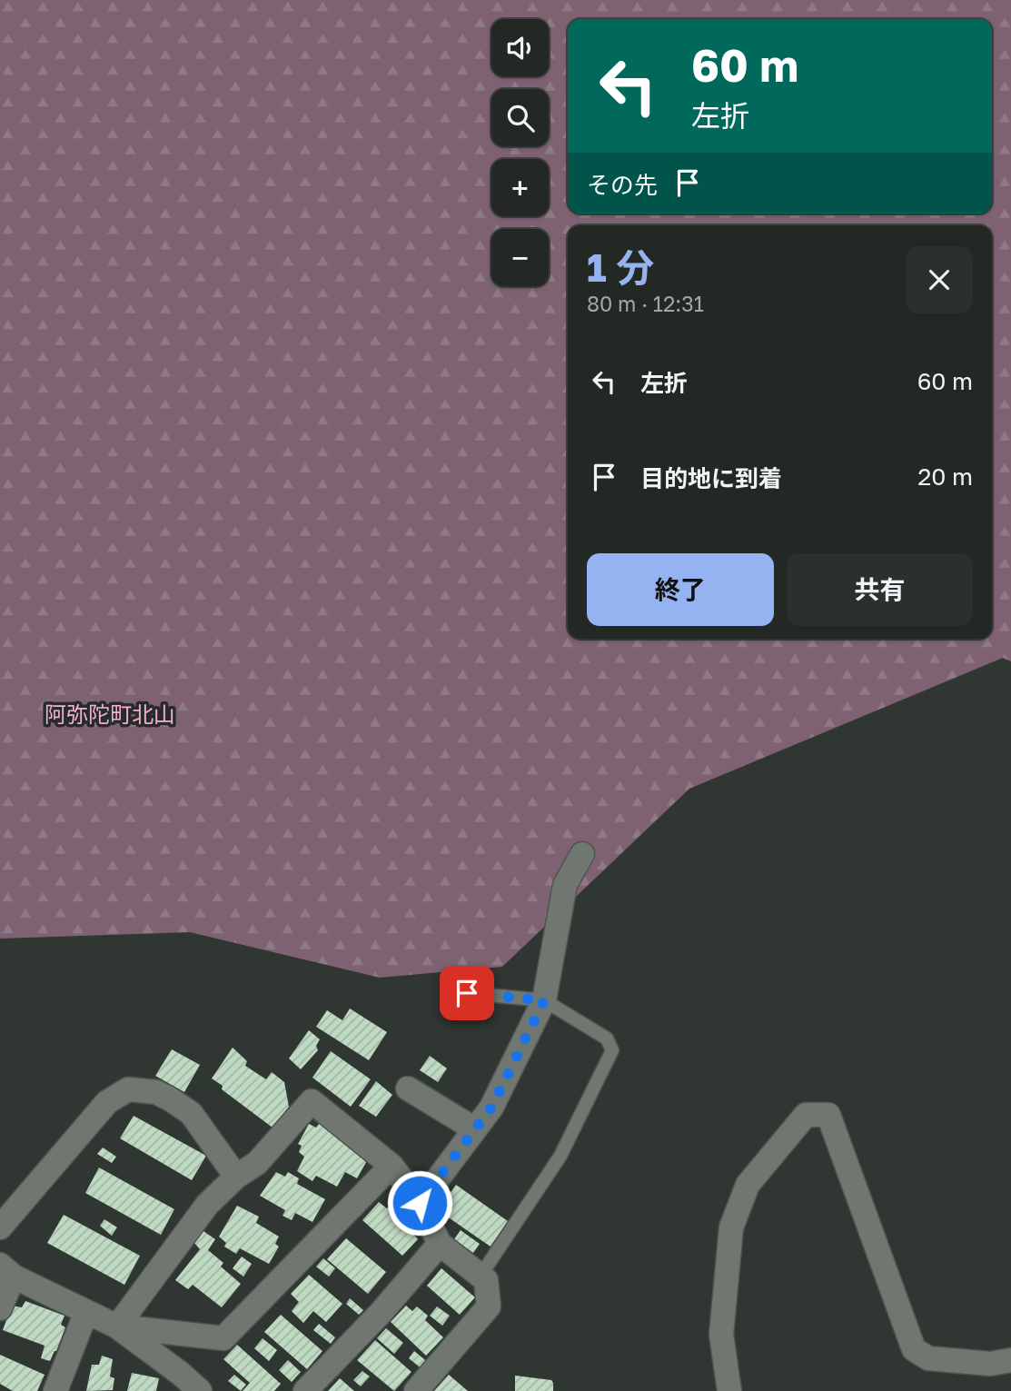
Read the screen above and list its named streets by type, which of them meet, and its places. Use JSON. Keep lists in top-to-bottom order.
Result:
{
  "districts": ["阿弥陀町北山"],
  "page": {
    "map_buttons": ["+", "−"],
    "turn": ["60 m", "左折"],
    "then": "その先",
    "heading": ["1 分", "80 m · 12:31"],
    "list": [
      {
        "name": "左折",
        "value": "60 m"
      },
      {
        "name": "目的地に到着",
        "value": "20 m"
      }
    ],
    "buttons": ["終了", "共有"]
  }
}
